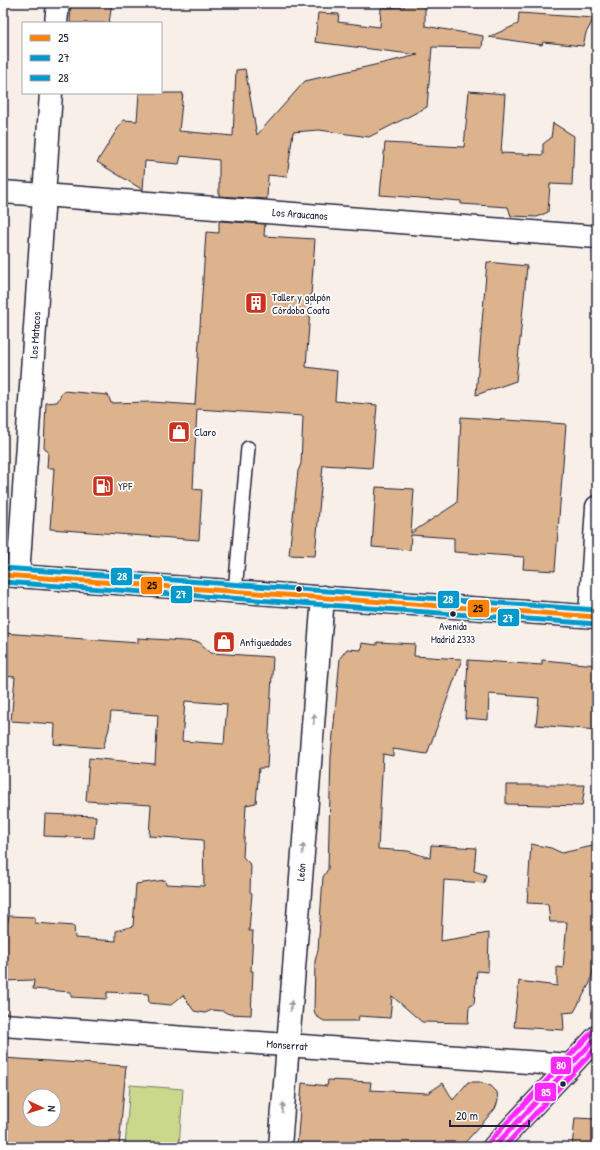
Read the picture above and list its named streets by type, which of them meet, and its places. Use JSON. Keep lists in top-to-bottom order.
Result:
{
  "streets": {
    "street": [
      "Los Araucanos",
      "Los Matacos",
      "León",
      "Monserrat"
    ]
  },
  "crossings": [
    ["Los Araucanos", "Los Matacos"],
    ["León", "Monserrat"]
  ],
  "one_way": ["León"],
  "places": {
    "building": ["Taller y galpón Córdoba Coata"],
    "shop": ["Claro", "Antiguedades"],
    "fuel station": ["YPF"],
    "other": ["Avenida Madrid 2333"]
  },
  "lines": [
    "transit line 28",
    "transit line 25",
    "transit line 27",
    "transit line 80",
    "transit line 85"
  ],
  "legend": ["25", "27", "28"],
  "scale_bar": "20 m",
  "north": "right"
}
